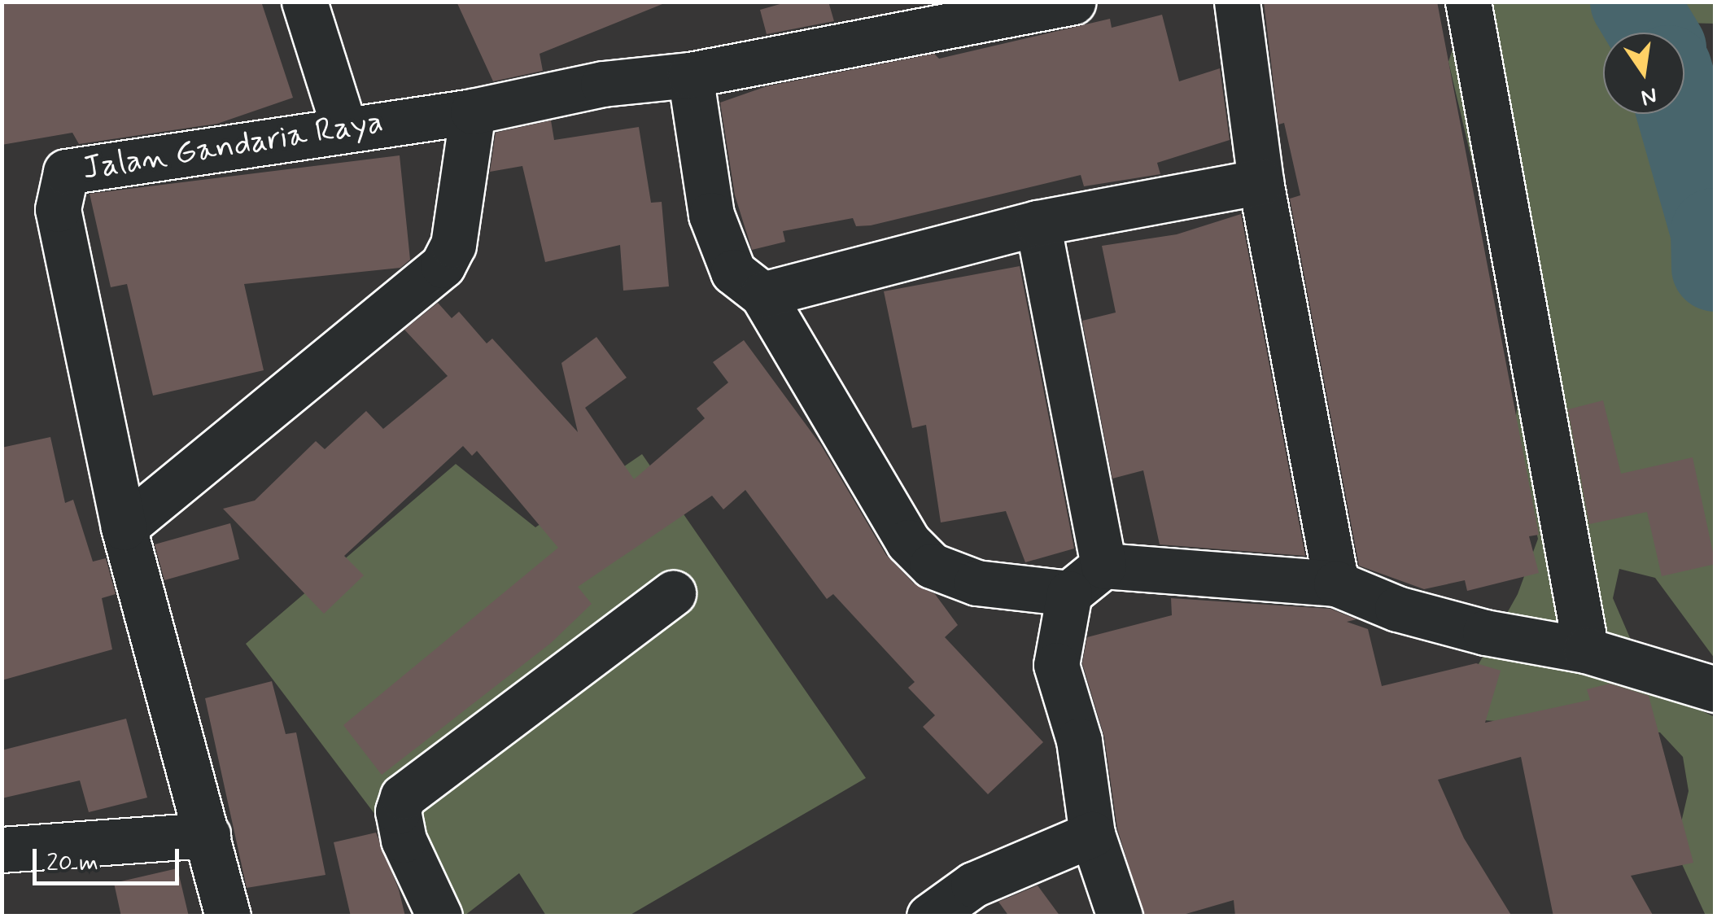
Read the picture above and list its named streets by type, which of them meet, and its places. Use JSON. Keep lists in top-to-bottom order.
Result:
{
  "streets": {
    "street": ["Jalan Gandaria Raya"]
  },
  "scale_bar": "20 m",
  "north": "bottom"
}
